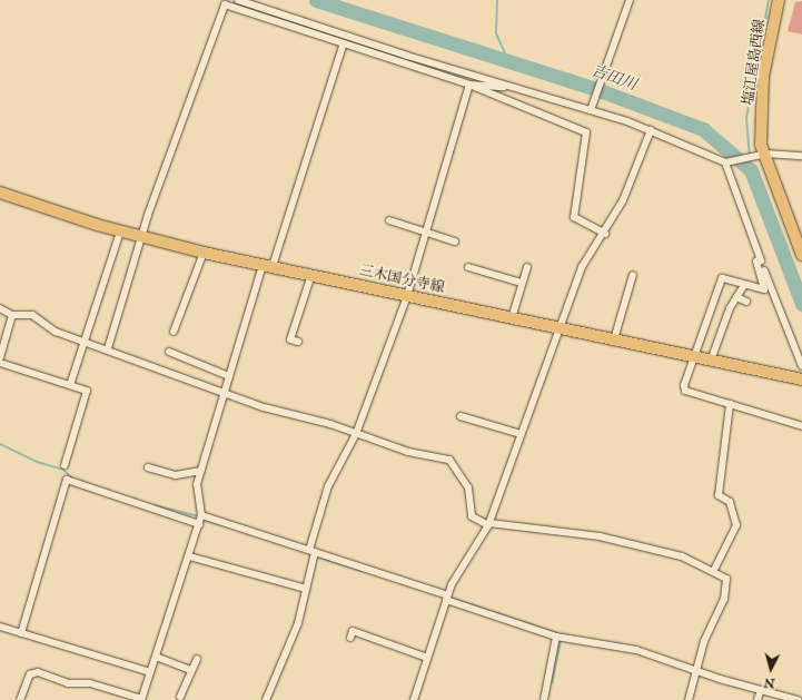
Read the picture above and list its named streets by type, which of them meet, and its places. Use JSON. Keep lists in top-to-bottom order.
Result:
{
  "streets": {
    "main road": ["塩江屋島西線", "三木国分寺線"]
  },
  "water": ["吉田川"],
  "north": "bottom"
}
